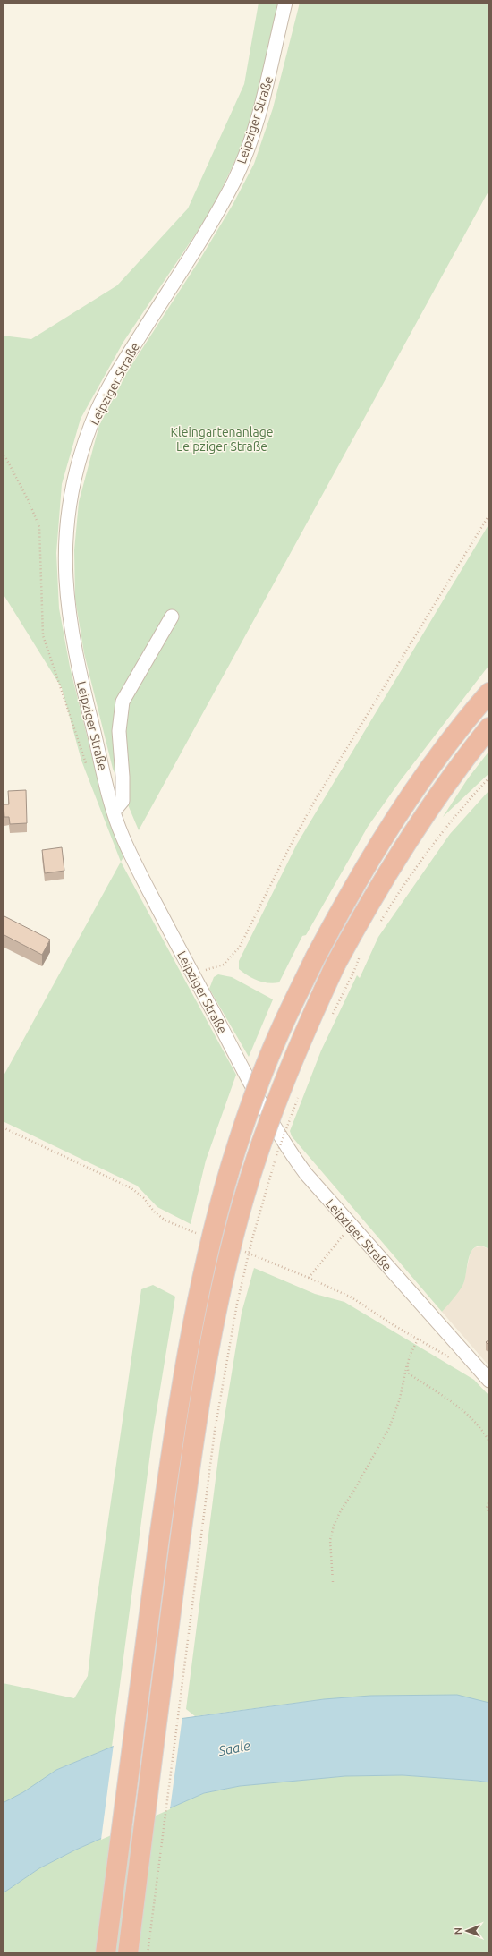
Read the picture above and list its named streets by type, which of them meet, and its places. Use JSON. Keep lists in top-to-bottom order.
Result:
{
  "streets": {
    "street": ["Leipziger Straße"]
  },
  "water": ["Saale"],
  "parks": ["Kleingartenanlage Leipziger Straße"],
  "north": "left"
}
